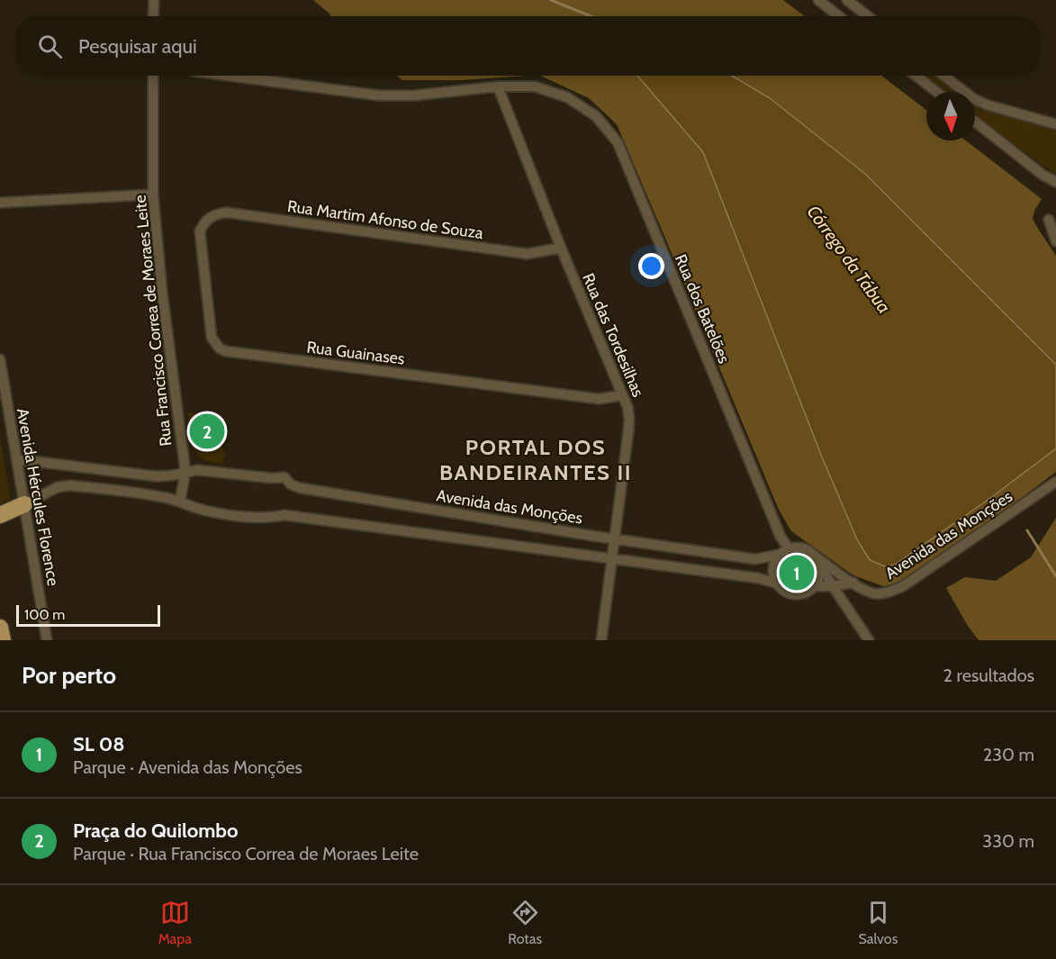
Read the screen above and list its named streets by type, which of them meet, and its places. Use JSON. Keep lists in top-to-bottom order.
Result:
{
  "streets": {
    "street": [
      "Rua Martim Afonso de Souza",
      "Rua dos Batelões",
      "Rua Francisco Correa de Moraes Leite",
      "Rua das Tordesilhas",
      "Rua Guainases",
      "Avenida Hércules Florence",
      "Avenida das Monções"
    ]
  },
  "crossings": [
    ["Rua Martim Afonso de Souza", "Rua das Tordesilhas"],
    ["Rua Martim Afonso de Souza", "Rua Guainases"],
    ["Rua dos Batelões", "Rua das Tordesilhas"],
    ["Rua dos Batelões", "Avenida das Monções"],
    ["Rua Francisco Correa de Moraes Leite", "Avenida das Monções"],
    ["Rua das Tordesilhas", "Rua Guainases"],
    ["Rua das Tordesilhas", "Avenida das Monções"],
    ["Avenida Hércules Florence", "Avenida das Monções"]
  ],
  "districts": ["PORTAL DOS BANDEIRANTES II"],
  "water": ["Córrego da Tábua"],
  "scale_bar": "100 m",
  "north": "bottom",
  "page": {
    "search": "Pesquisar aqui",
    "pins": ["2", "1"],
    "scale": "100 m",
    "heading": ["Por perto", "2 resultados"],
    "list": [
      {
        "mark": "1",
        "name": "SL 08",
        "note": "Parque · Avenida das Monções",
        "value": "230 m"
      },
      {
        "mark": "2",
        "name": "Praça do Quilombo",
        "note": "Parque · Rua Francisco Correa de Moraes Leite",
        "value": "330 m"
      }
    ],
    "nav": ["Mapa", "Rotas", "Salvos"]
  }
}
